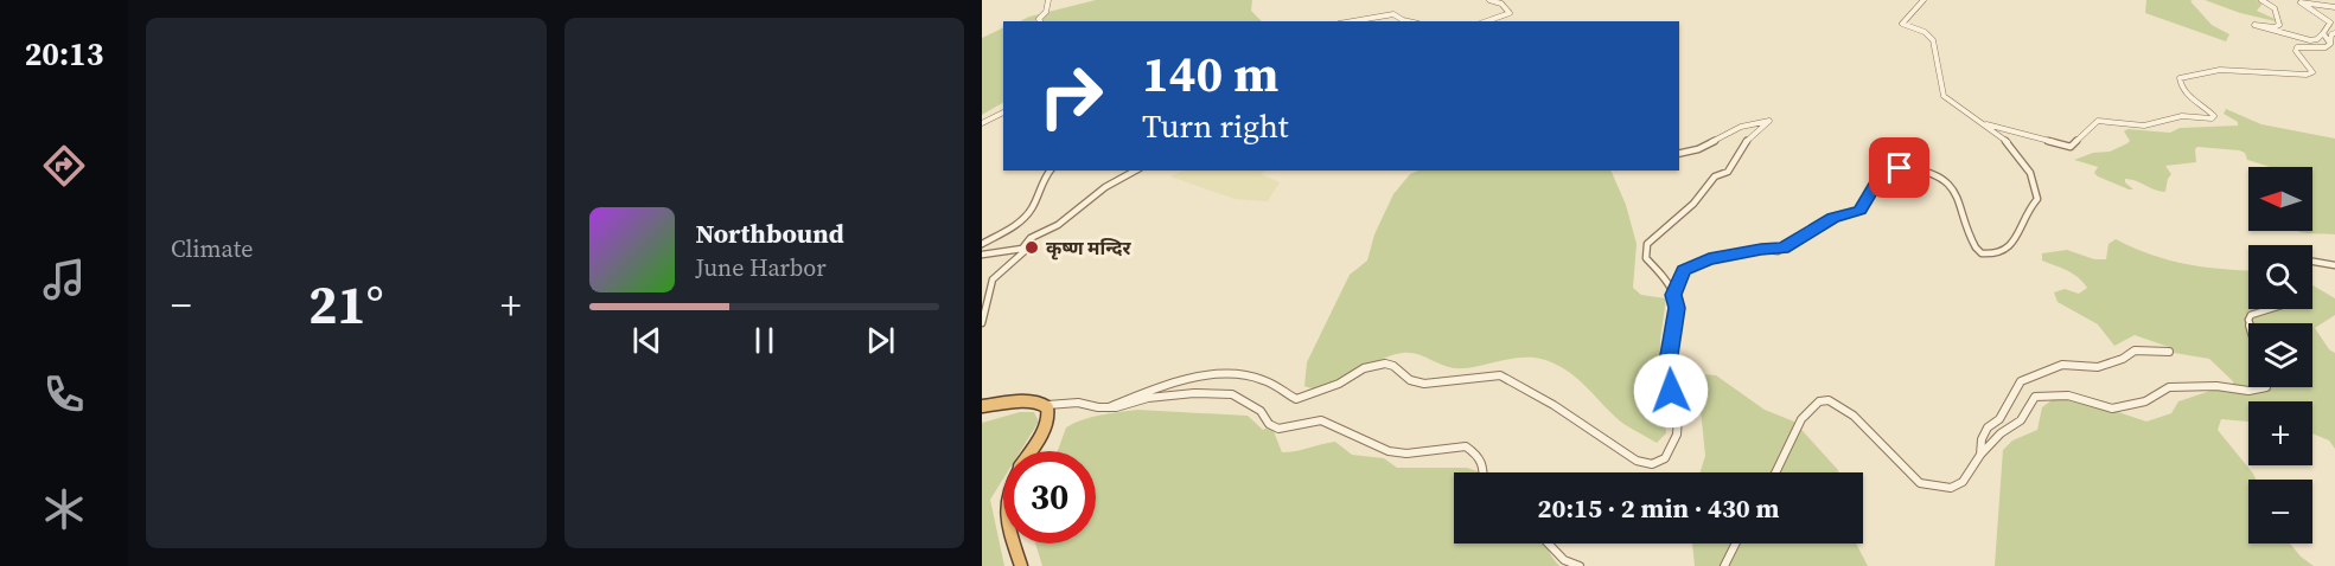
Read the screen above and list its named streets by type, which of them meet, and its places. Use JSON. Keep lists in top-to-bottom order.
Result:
{
  "places": ["कृष्ण मन्दिर"],
  "north": "left",
  "page": {
    "tabs": "20:13",
    "tile": "Climate",
    "turn": ["140 m", "Turn right"],
    "map_buttons": ["+", "−"],
    "song": ["Northbound", "June Harbor"],
    "heat": ["−", "21°", "+"],
    "limit": "30",
    "trip": "20:15 · 2 min · 430 m"
  }
}
